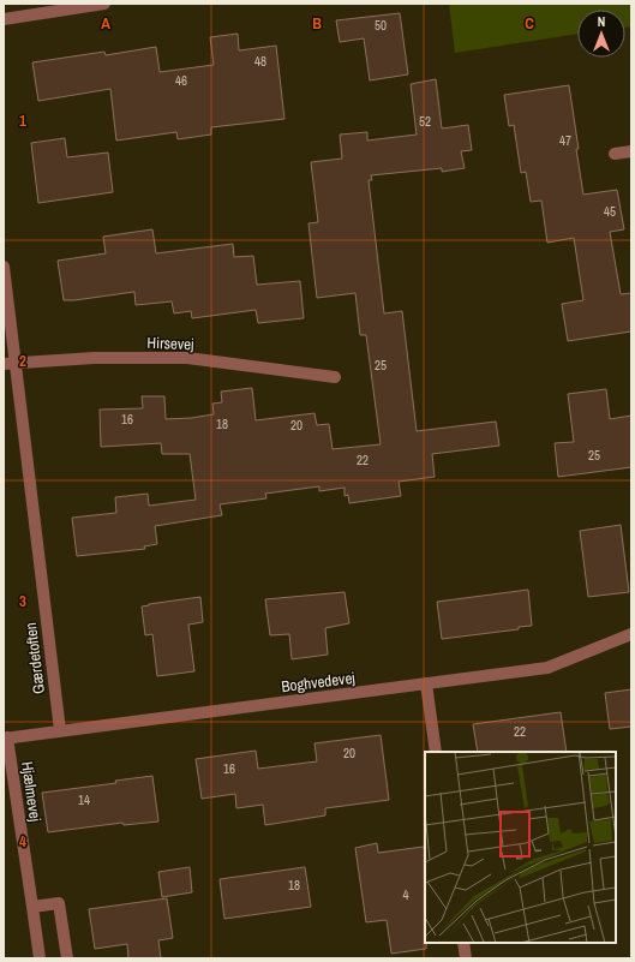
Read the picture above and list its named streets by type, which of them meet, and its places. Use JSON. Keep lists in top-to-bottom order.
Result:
{
  "streets": {
    "street": [
      "Hirsevej",
      "Gærdetoften",
      "Boghvedevej",
      "Hjælmevej"
    ]
  },
  "crossings": [
    ["Hirsevej", "Gærdetoften"],
    ["Gærdetoften", "Boghvedevej"],
    ["Boghvedevej", "Hjælmevej"]
  ],
  "house_numbers": [
    "50",
    "48",
    "46",
    "52",
    "47",
    "45",
    "25",
    "16",
    "18",
    "20",
    "25",
    "22",
    "22",
    "20",
    "16",
    "14",
    "18",
    "4"
  ],
  "north": "top",
  "grid": {
    "columns": ["A", "B", "C"],
    "rows": [
      "1",
      "2",
      "3",
      "4"
    ]
  }
}
